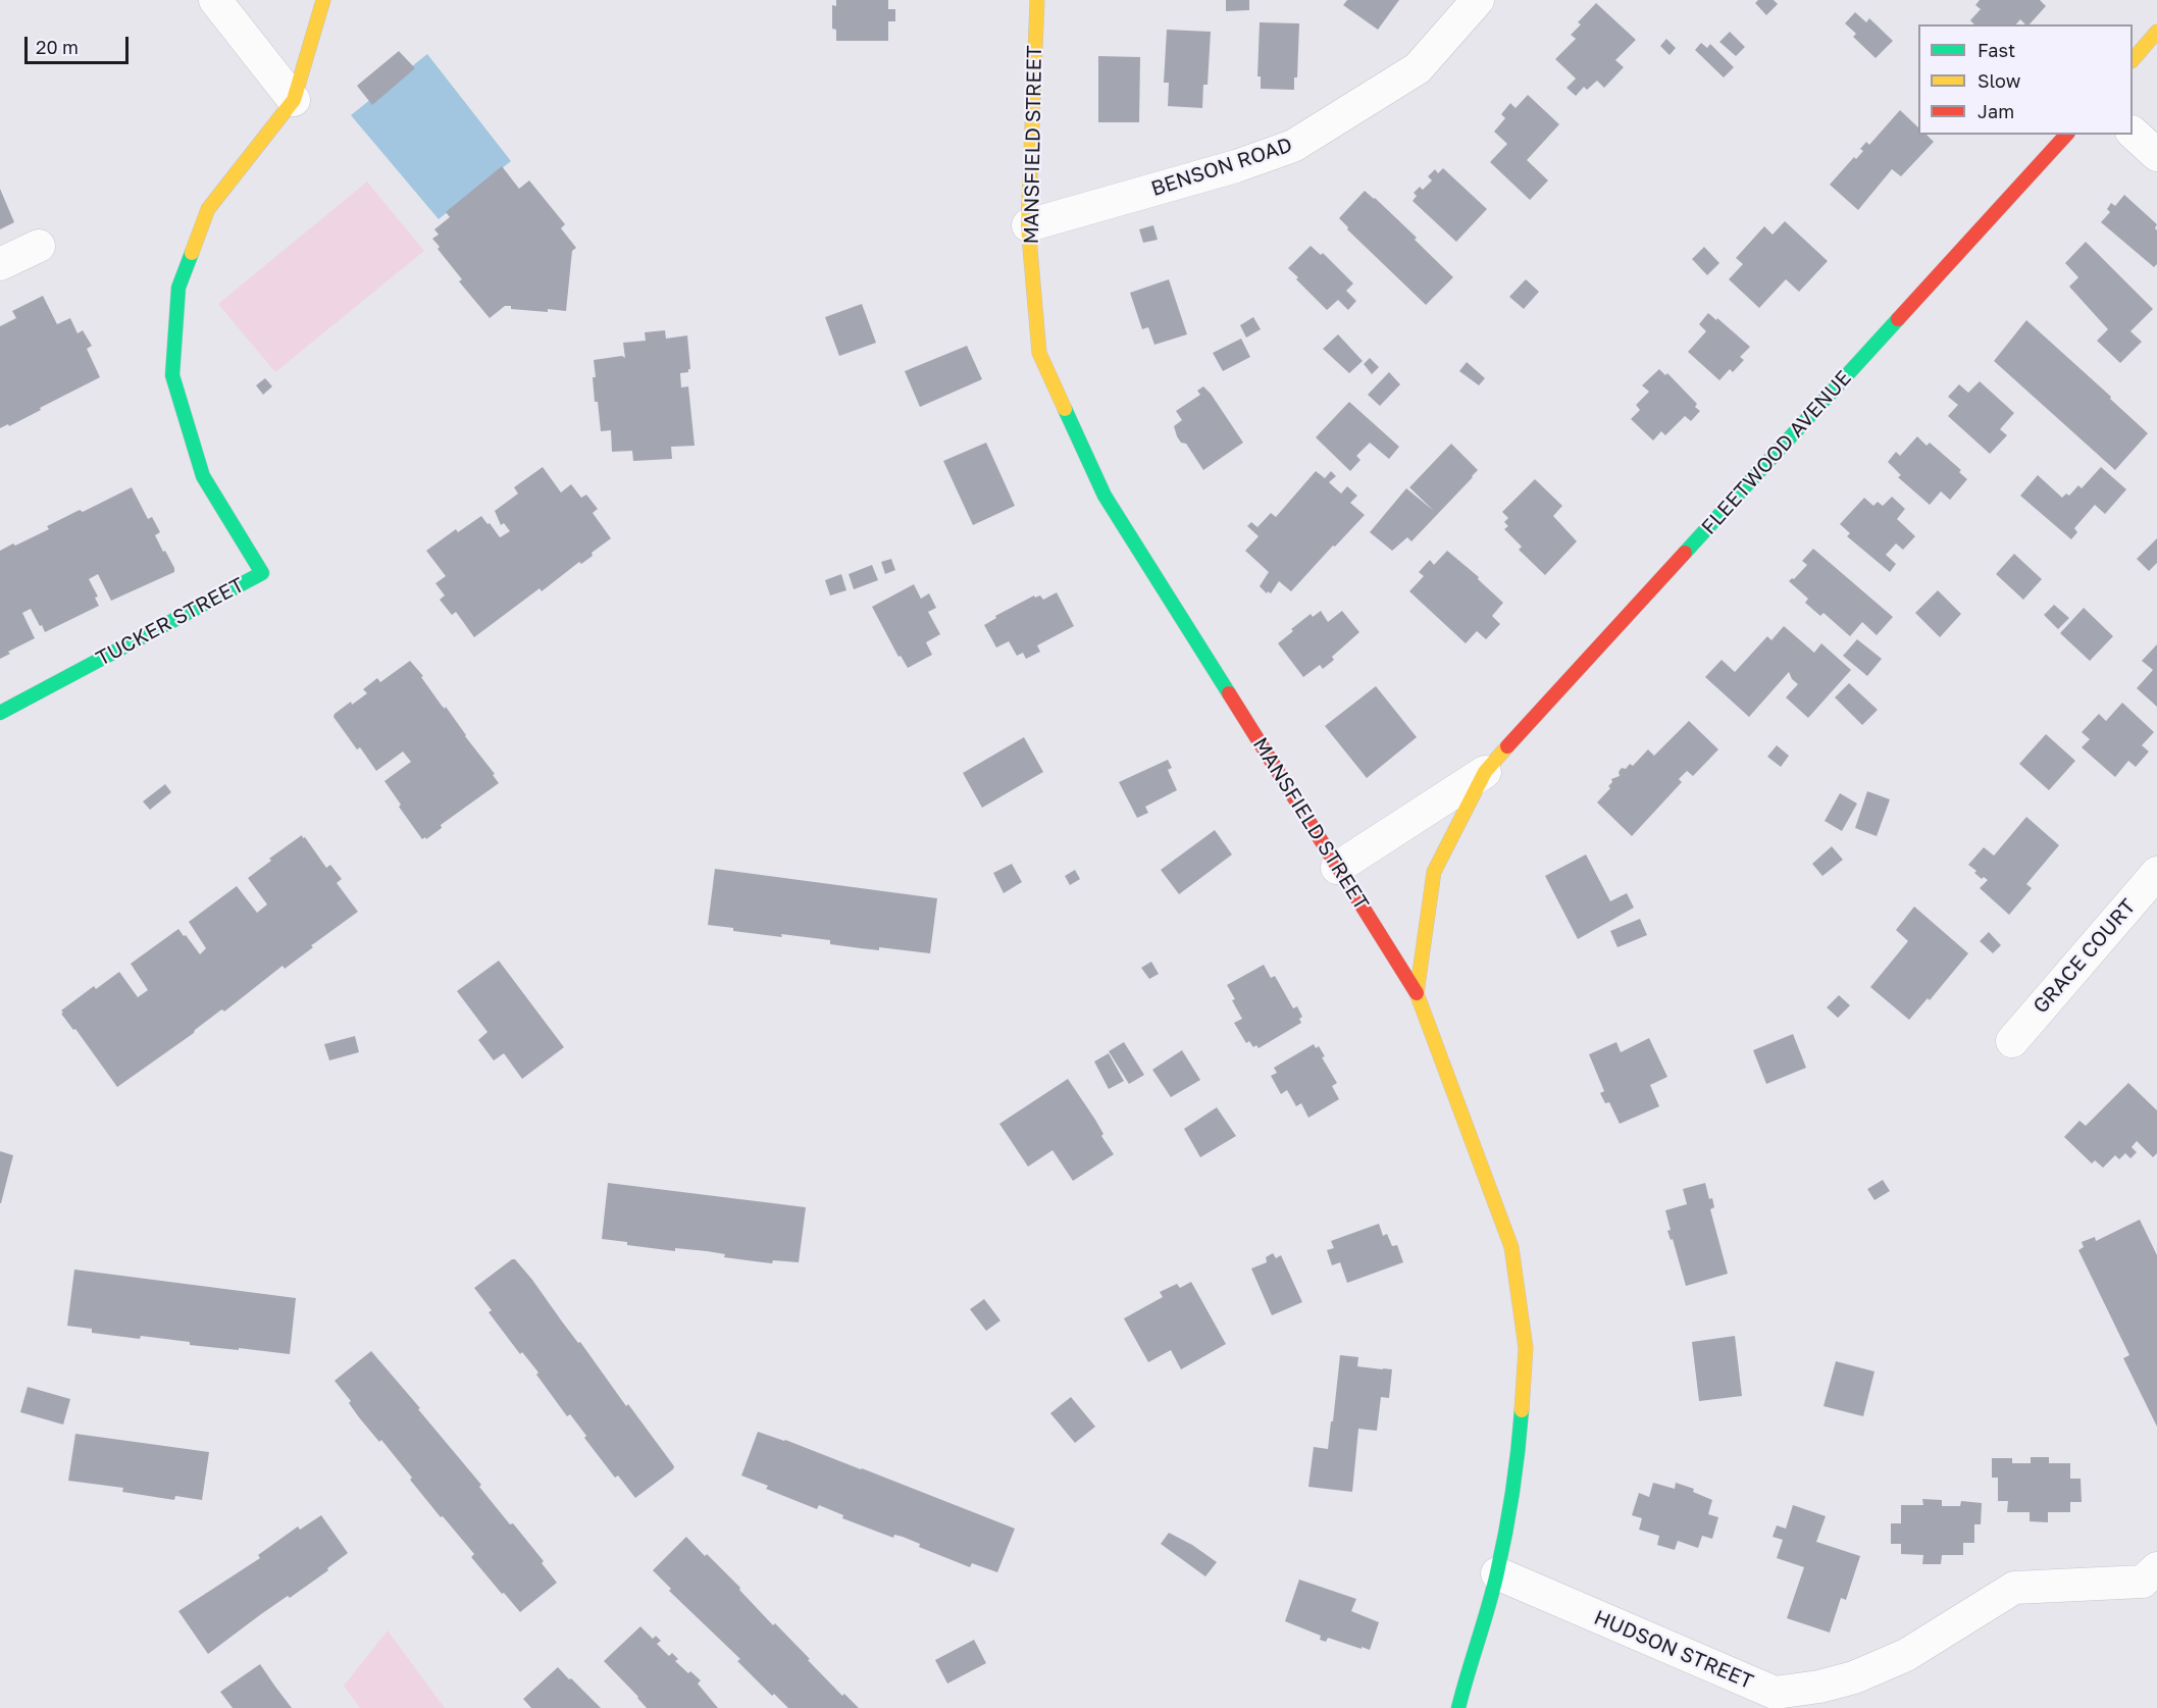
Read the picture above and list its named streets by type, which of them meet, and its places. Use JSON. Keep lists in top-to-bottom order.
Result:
{
  "streets": {
    "street": [
      "MANSFIELD STREET",
      "BENSON ROAD",
      "FLEETWOOD AVENUE",
      "TUCKER STREET",
      "GRACE COURT",
      "HUDSON STREET"
    ]
  },
  "crossings": [
    ["MANSFIELD STREET", "BENSON ROAD"],
    ["MANSFIELD STREET", "FLEETWOOD AVENUE"],
    ["MANSFIELD STREET", "HUDSON STREET"]
  ],
  "legend": ["Fast", "Slow", "Jam"],
  "scale_bar": "20 m"
}
